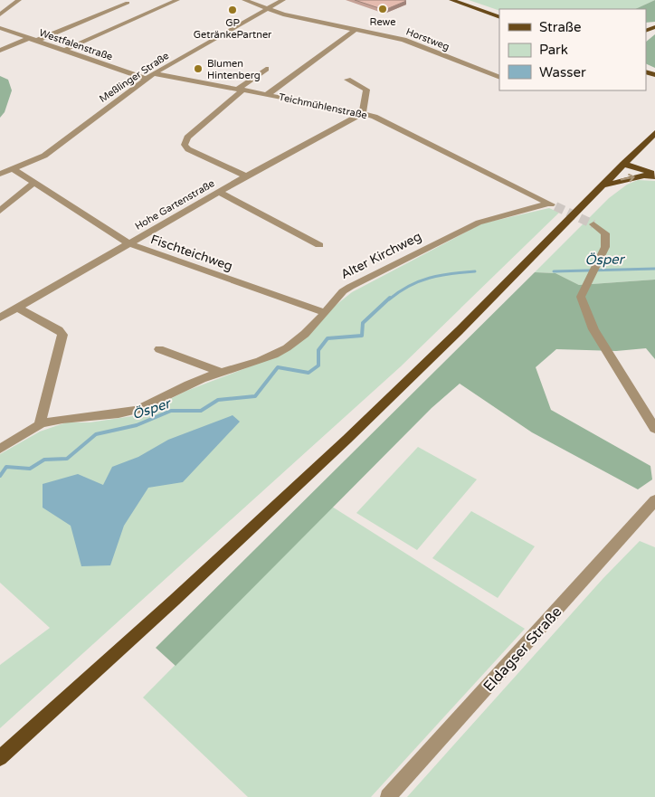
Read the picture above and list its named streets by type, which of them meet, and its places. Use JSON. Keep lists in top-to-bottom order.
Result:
{
  "streets": {
    "street": [
      "Horstweg",
      "Westfalenstraße",
      "Meßlinger Straße",
      "Teichmühlenstraße",
      "Hohe Gartenstraße",
      "Fischteichweg",
      "Alter Kirchweg",
      "Eldagser Straße"
    ]
  },
  "crossings": [
    ["Horstweg", "Meßlinger Straße"],
    ["Westfalenstraße", "Meßlinger Straße"],
    ["Meßlinger Straße", "Teichmühlenstraße"],
    ["Meßlinger Straße", "Fischteichweg"],
    ["Teichmühlenstraße", "Hohe Gartenstraße"],
    ["Teichmühlenstraße", "Alter Kirchweg"],
    ["Hohe Gartenstraße", "Fischteichweg"],
    ["Fischteichweg", "Alter Kirchweg"]
  ],
  "water": ["Ösper"],
  "places": ["Rewe", "GP GetränkePartner", "Blumen Hintenberg"],
  "legend": ["Straße", "Park", "Wasser"]
}
